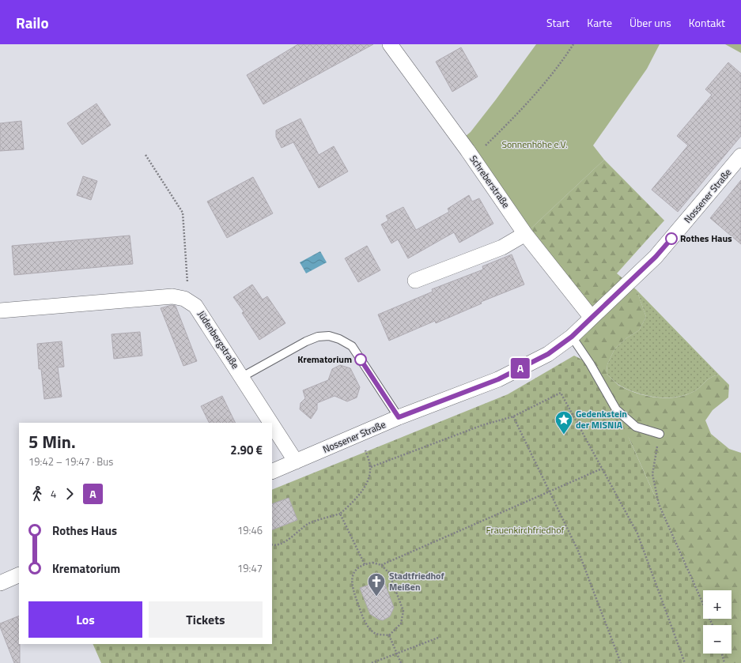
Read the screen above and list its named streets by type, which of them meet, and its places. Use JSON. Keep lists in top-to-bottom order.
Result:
{
  "streets": {
    "street": ["Schreberstraße", "Nossener Straße", "Jüdenbergstraße"]
  },
  "crossings": [
    ["Schreberstraße", "Nossener Straße"],
    ["Nossener Straße", "Jüdenbergstraße"]
  ],
  "parks": ["Sonnenhöhe e.V.", "Frauenkirchfriedhof"],
  "places": {
    "other": ["Rothes Haus", "Krematorium"],
    "place": ["Gedenkstein der MISNIA"],
    "church": ["Stadtfriedhof Meißen"]
  },
  "lines": ["bus line A"],
  "page": {
    "header": "Railo",
    "nav": [
      "Start",
      "Karte",
      "Über uns",
      "Kontakt"
    ],
    "on_map": "A",
    "heading": ["5 Min.", "19:42 – 19:47 · Bus", "2.90 €"],
    "legs": ["4", "A"],
    "list": [
      {
        "name": "Rothes Haus",
        "value": "19:46"
      },
      {
        "name": "Krematorium",
        "value": "19:47"
      }
    ],
    "map_buttons": ["+", "−"],
    "buttons": ["Los", "Tickets"]
  }
}
